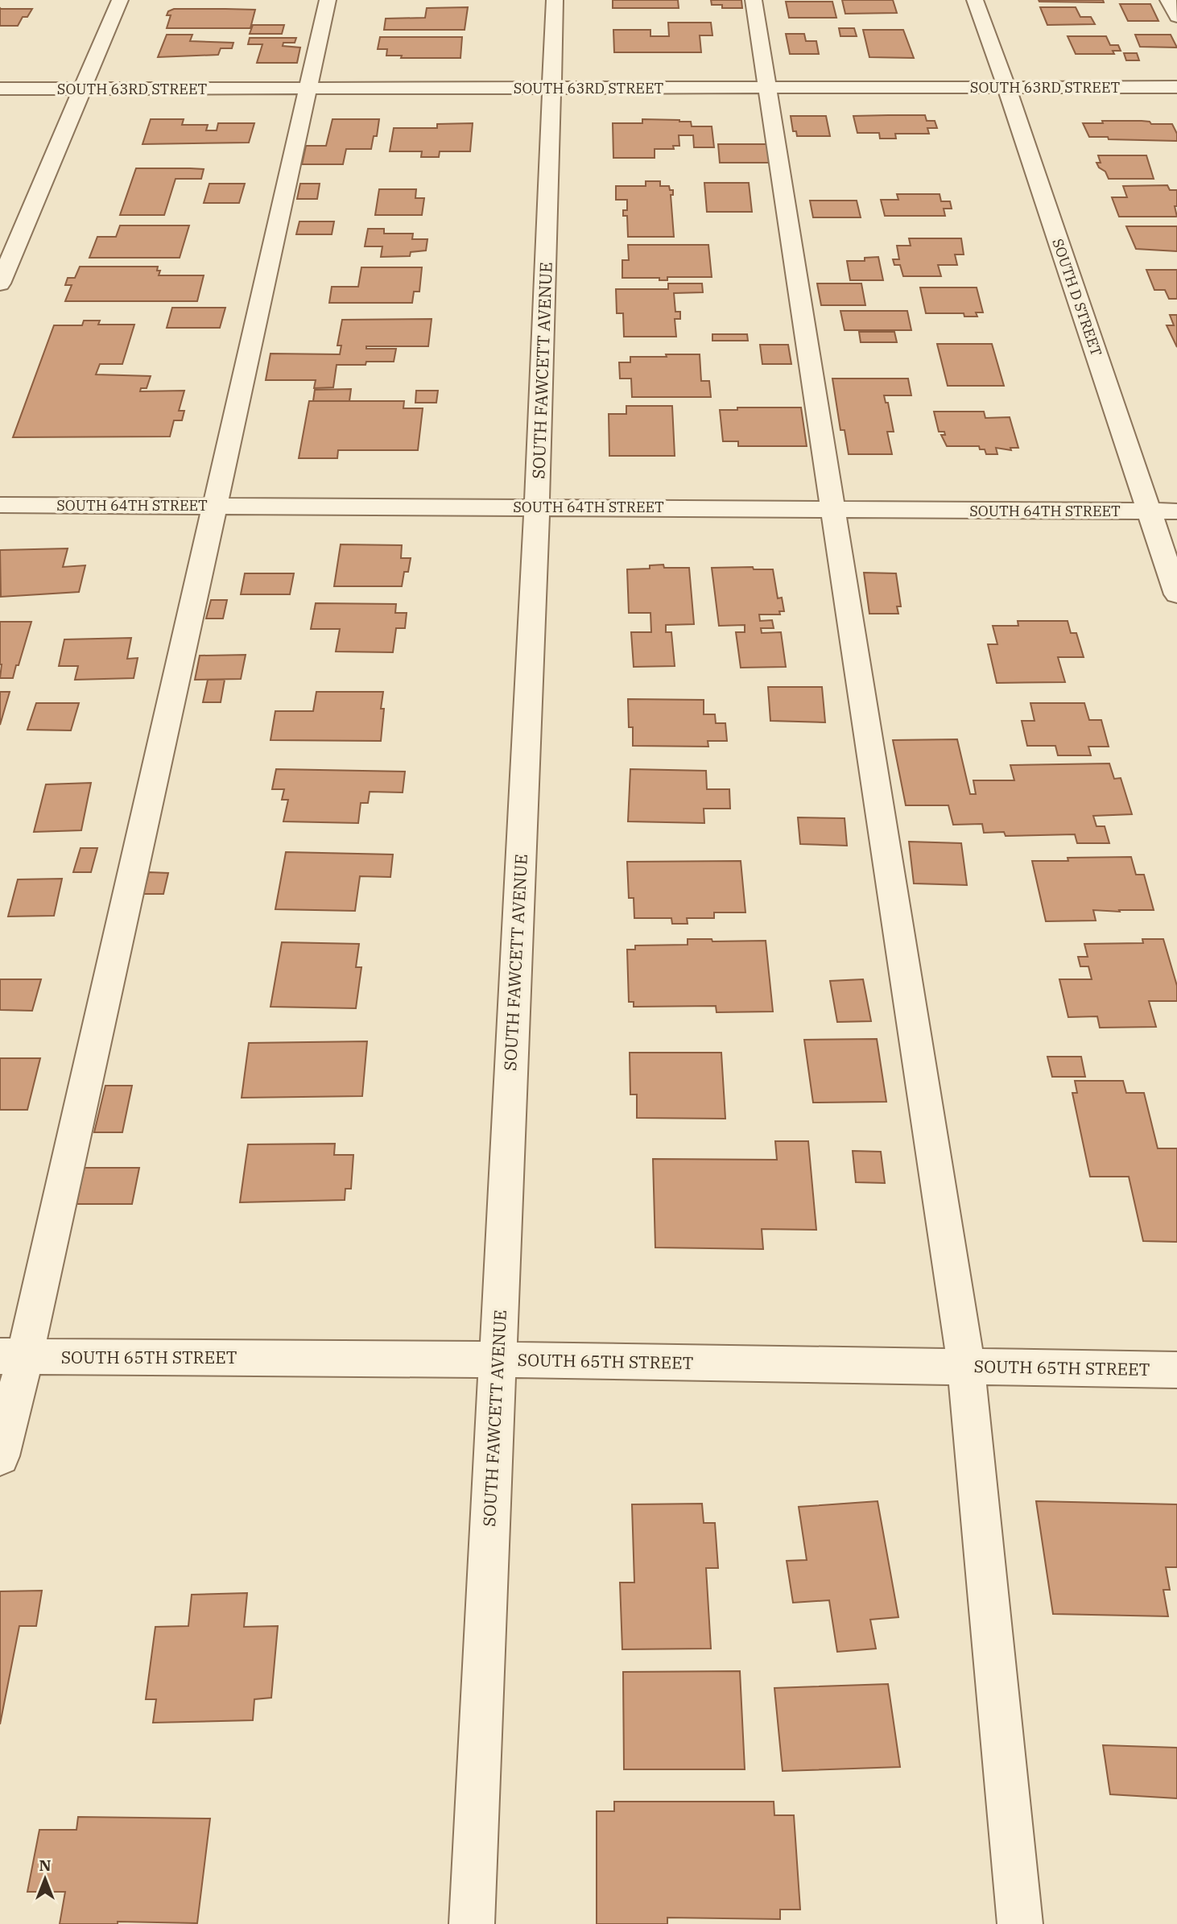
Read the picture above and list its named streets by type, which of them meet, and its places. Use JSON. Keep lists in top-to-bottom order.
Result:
{
  "streets": {
    "street": [
      "SOUTH 63RD STREET",
      "SOUTH D STREET",
      "SOUTH FAWCETT AVENUE",
      "SOUTH 64TH STREET",
      "SOUTH 65TH STREET"
    ]
  },
  "crossings": [
    ["SOUTH 63RD STREET", "SOUTH D STREET"],
    ["SOUTH 63RD STREET", "SOUTH FAWCETT AVENUE"],
    ["SOUTH D STREET", "SOUTH 64TH STREET"],
    ["SOUTH FAWCETT AVENUE", "SOUTH 64TH STREET"],
    ["SOUTH FAWCETT AVENUE", "SOUTH 65TH STREET"]
  ],
  "north": "top"
}
